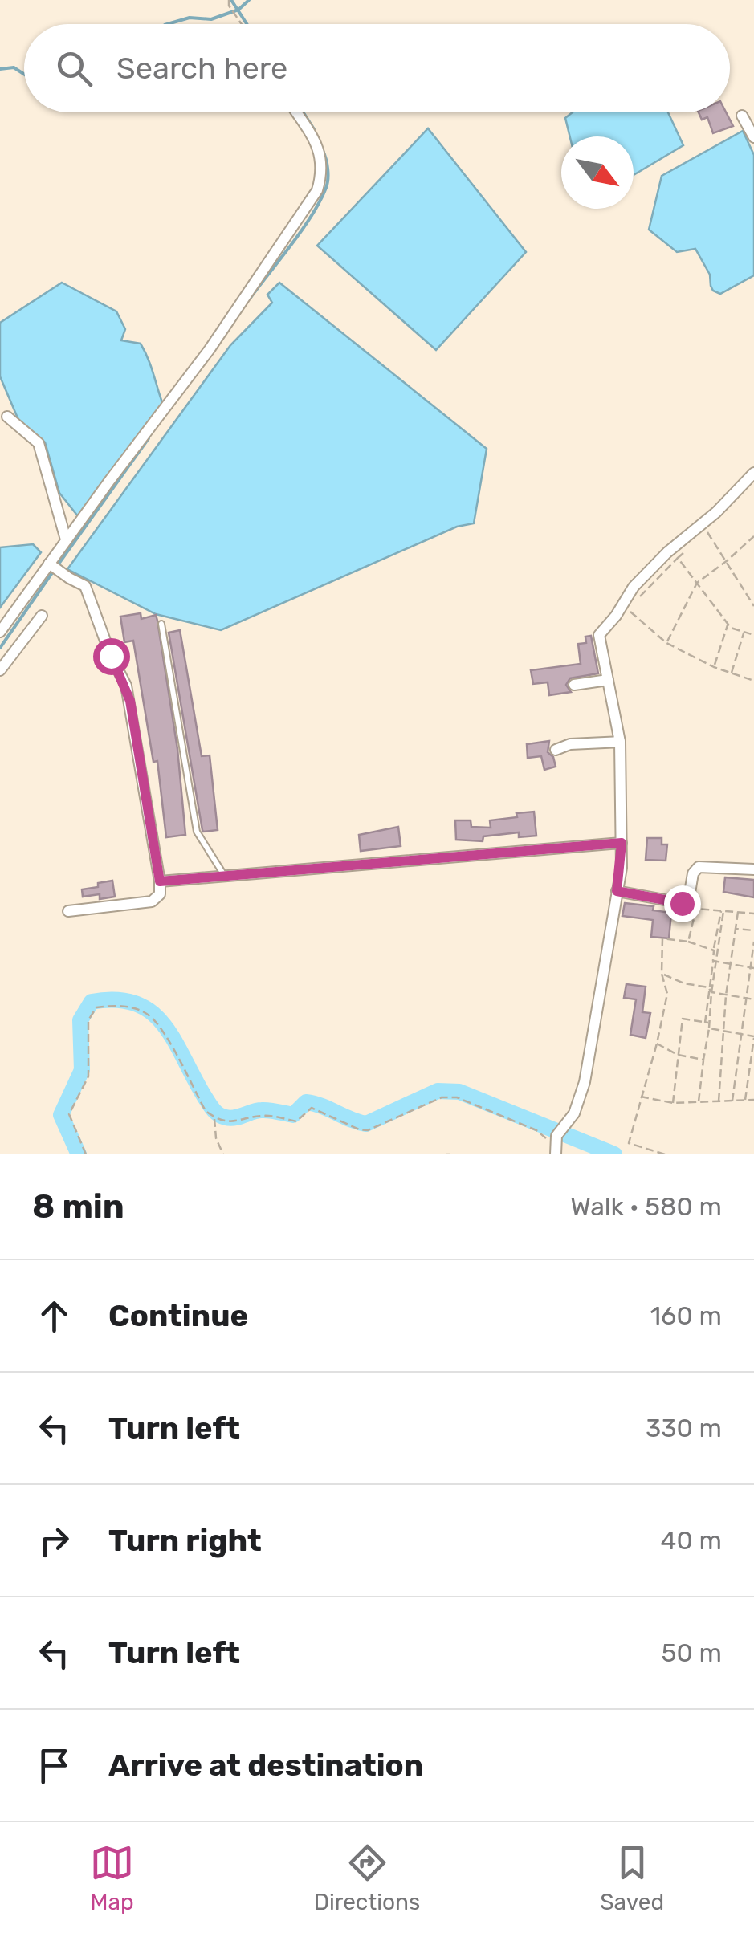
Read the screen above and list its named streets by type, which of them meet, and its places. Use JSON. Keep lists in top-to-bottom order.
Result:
{
  "north": "bottom right",
  "page": {
    "search": "Search here",
    "heading": ["8 min", "Walk · 580 m"],
    "list": [
      ["Continue", "160 m"],
      ["Turn left", "330 m"],
      ["Turn right", "40 m"],
      ["Turn left", "50 m"],
      "Arrive at destination"
    ],
    "nav": ["Map", "Directions", "Saved"]
  }
}
